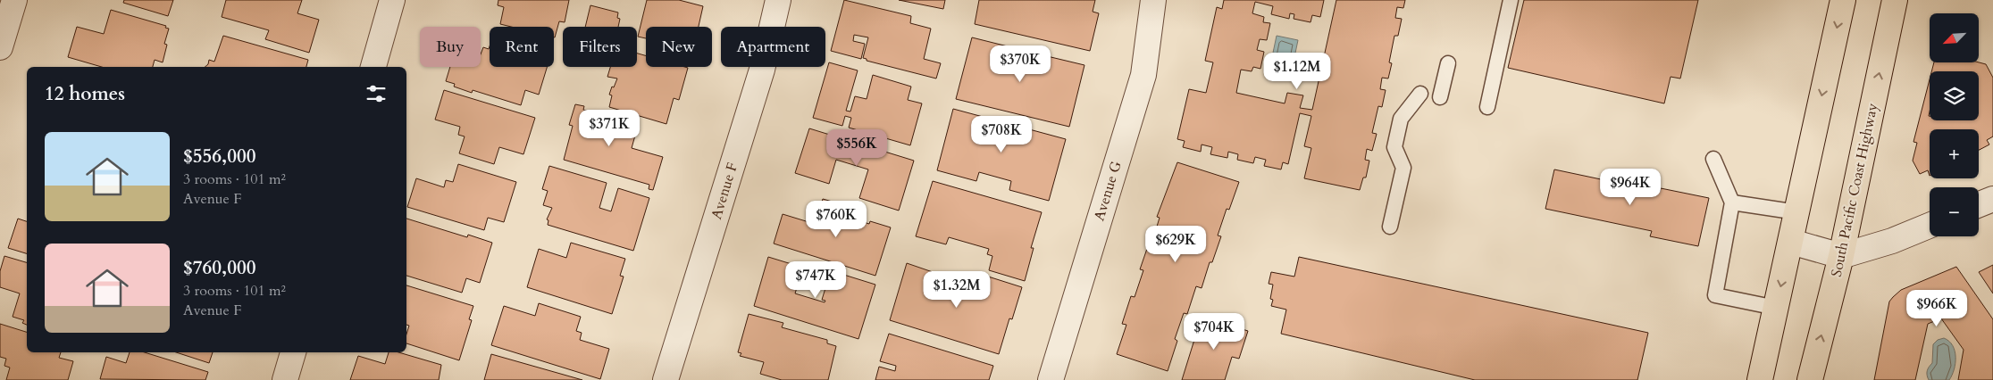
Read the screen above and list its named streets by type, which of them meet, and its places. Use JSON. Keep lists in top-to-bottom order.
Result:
{
  "streets": {
    "highway": ["South Pacific Coast Highway"],
    "street": ["Avenue F", "Avenue G"]
  },
  "north": "bottom left",
  "page": {
    "map_buttons": ["+", "−"],
    "chip": [
      "Buy",
      "Rent",
      "Filters",
      "New",
      "Apartment"
    ],
    "price": [
      "$370K",
      "$1.12M",
      "$371K",
      "$708K",
      "$556K",
      "$964K",
      "$760K",
      "$629K",
      "$747K",
      "$1.32M",
      "$966K",
      "$704K"
    ],
    "heading": "12 homes",
    "list": [
      {
        "name": "$556,000",
        "note": "3 rooms · 101 m² · Avenue F"
      },
      {
        "name": "$760,000",
        "note": "3 rooms · 101 m² · Avenue F"
      }
    ]
  }
}
